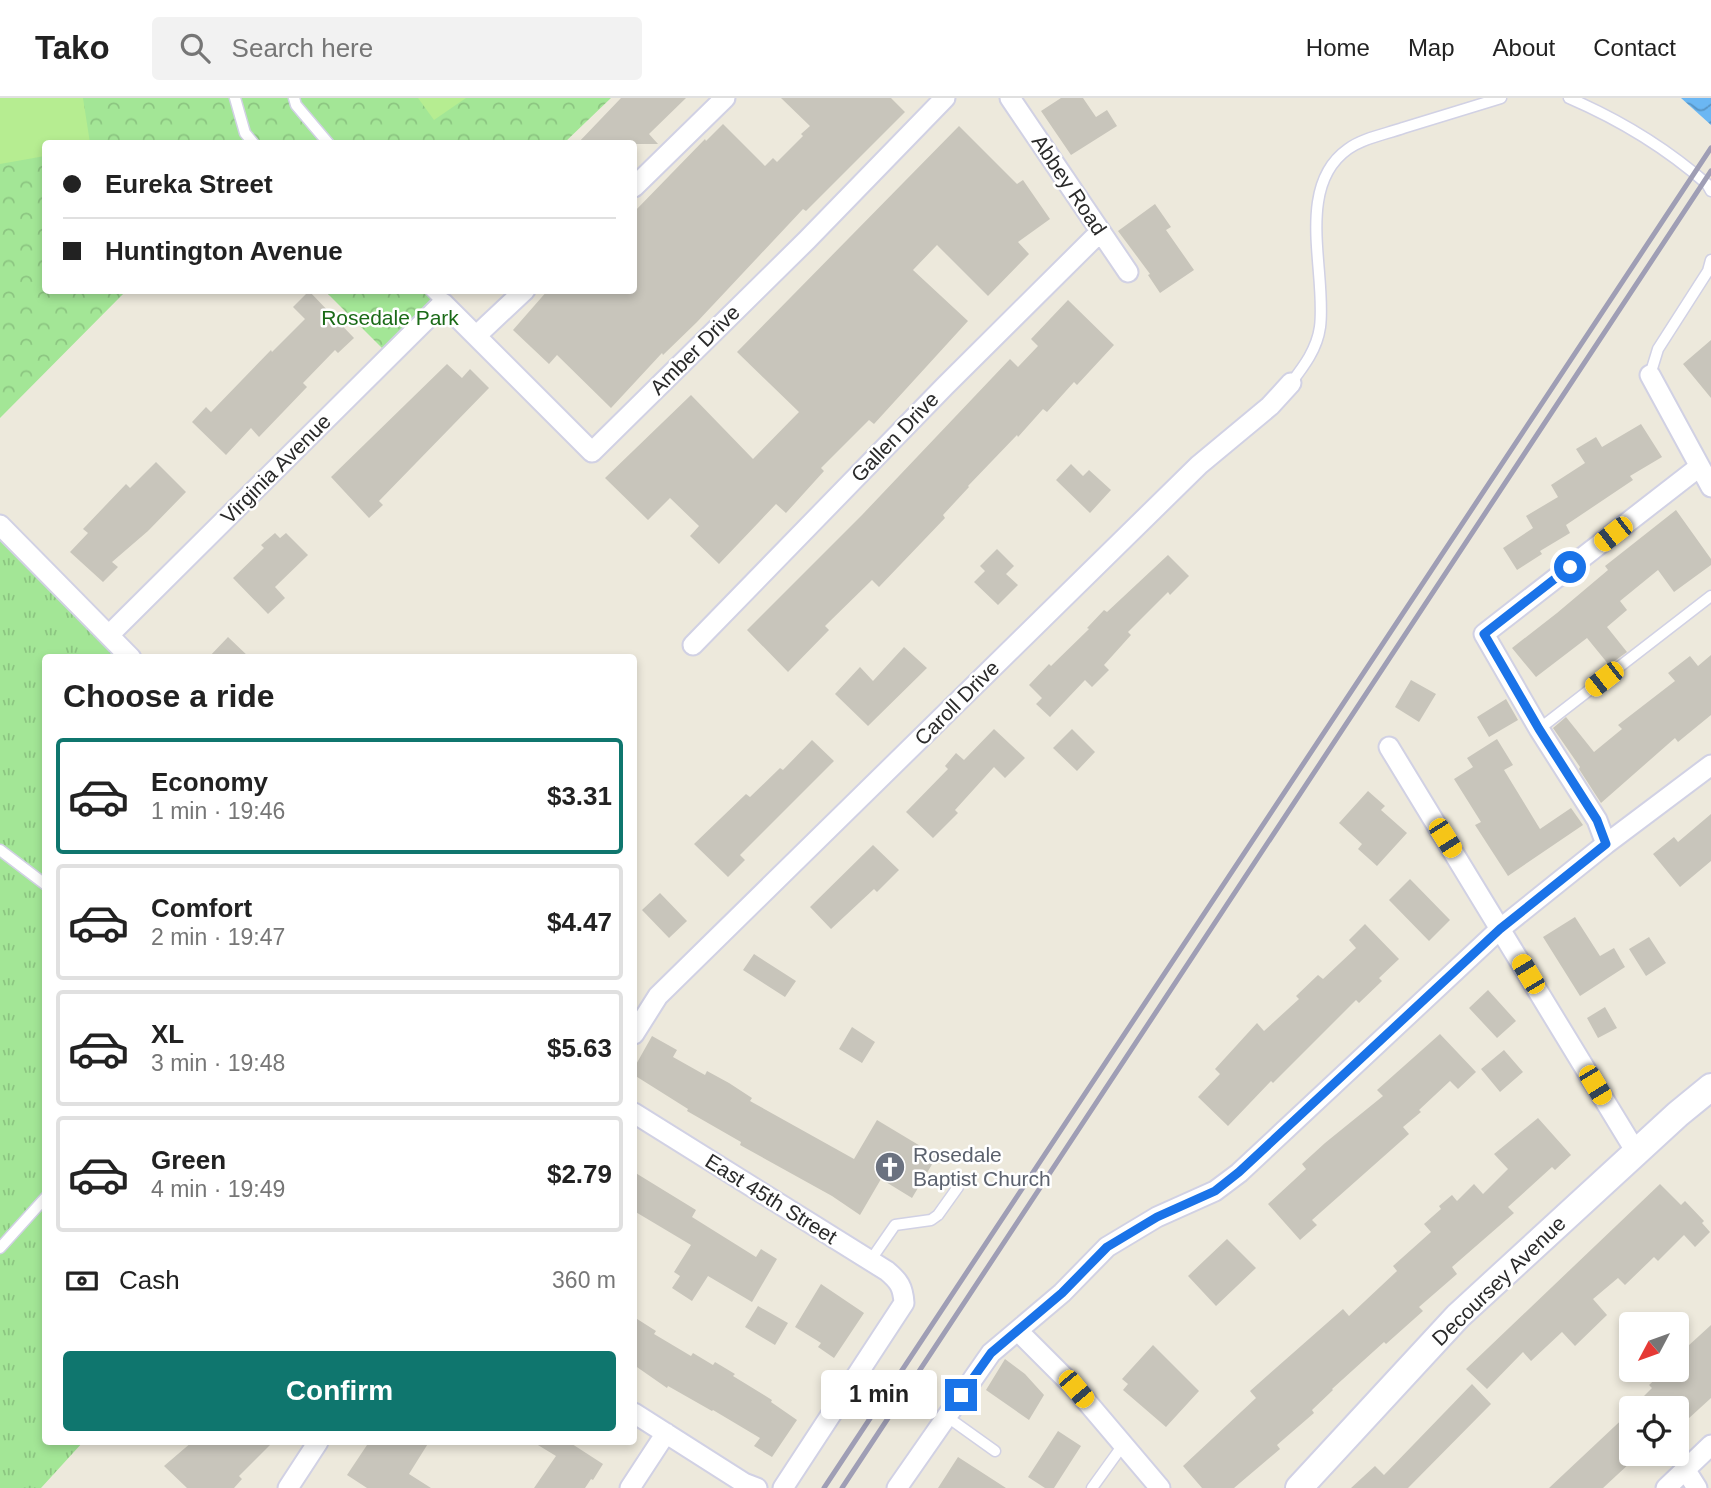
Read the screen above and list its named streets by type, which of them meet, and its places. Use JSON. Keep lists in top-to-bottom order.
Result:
{
  "streets": {
    "main road": ["Decoursey Avenue"],
    "street": [
      "Abbey Road",
      "Amber Drive",
      "Gallen Drive",
      "Virginia Avenue",
      "Caroll Drive",
      "East 45th Street"
    ]
  },
  "crossings": [
    ["Abbey Road", "Gallen Drive"],
    ["Amber Drive", "Virginia Avenue"]
  ],
  "parks": ["Rosedale Park"],
  "places": {
    "church": ["Rosedale Baptist Church"]
  },
  "north": "bottom left",
  "page": {
    "header": "Tako",
    "search": "Search here",
    "nav": [
      "Home",
      "Map",
      "About",
      "Contact"
    ],
    "banner": ["Eureka Street", "Huntington Avenue"],
    "heading": "Choose a ride",
    "list": [
      {
        "name": "Economy",
        "note": "1 min · 19:46",
        "value": "$3.31"
      },
      {
        "name": "Comfort",
        "note": "2 min · 19:47",
        "value": "$4.47"
      },
      {
        "name": "XL",
        "note": "3 min · 19:48",
        "value": "$5.63"
      },
      {
        "name": "Green",
        "note": "4 min · 19:49",
        "value": "$2.79"
      }
    ],
    "pay": ["Cash", "360 m"],
    "buttons": "Confirm",
    "bubble": "1 min"
  }
}
